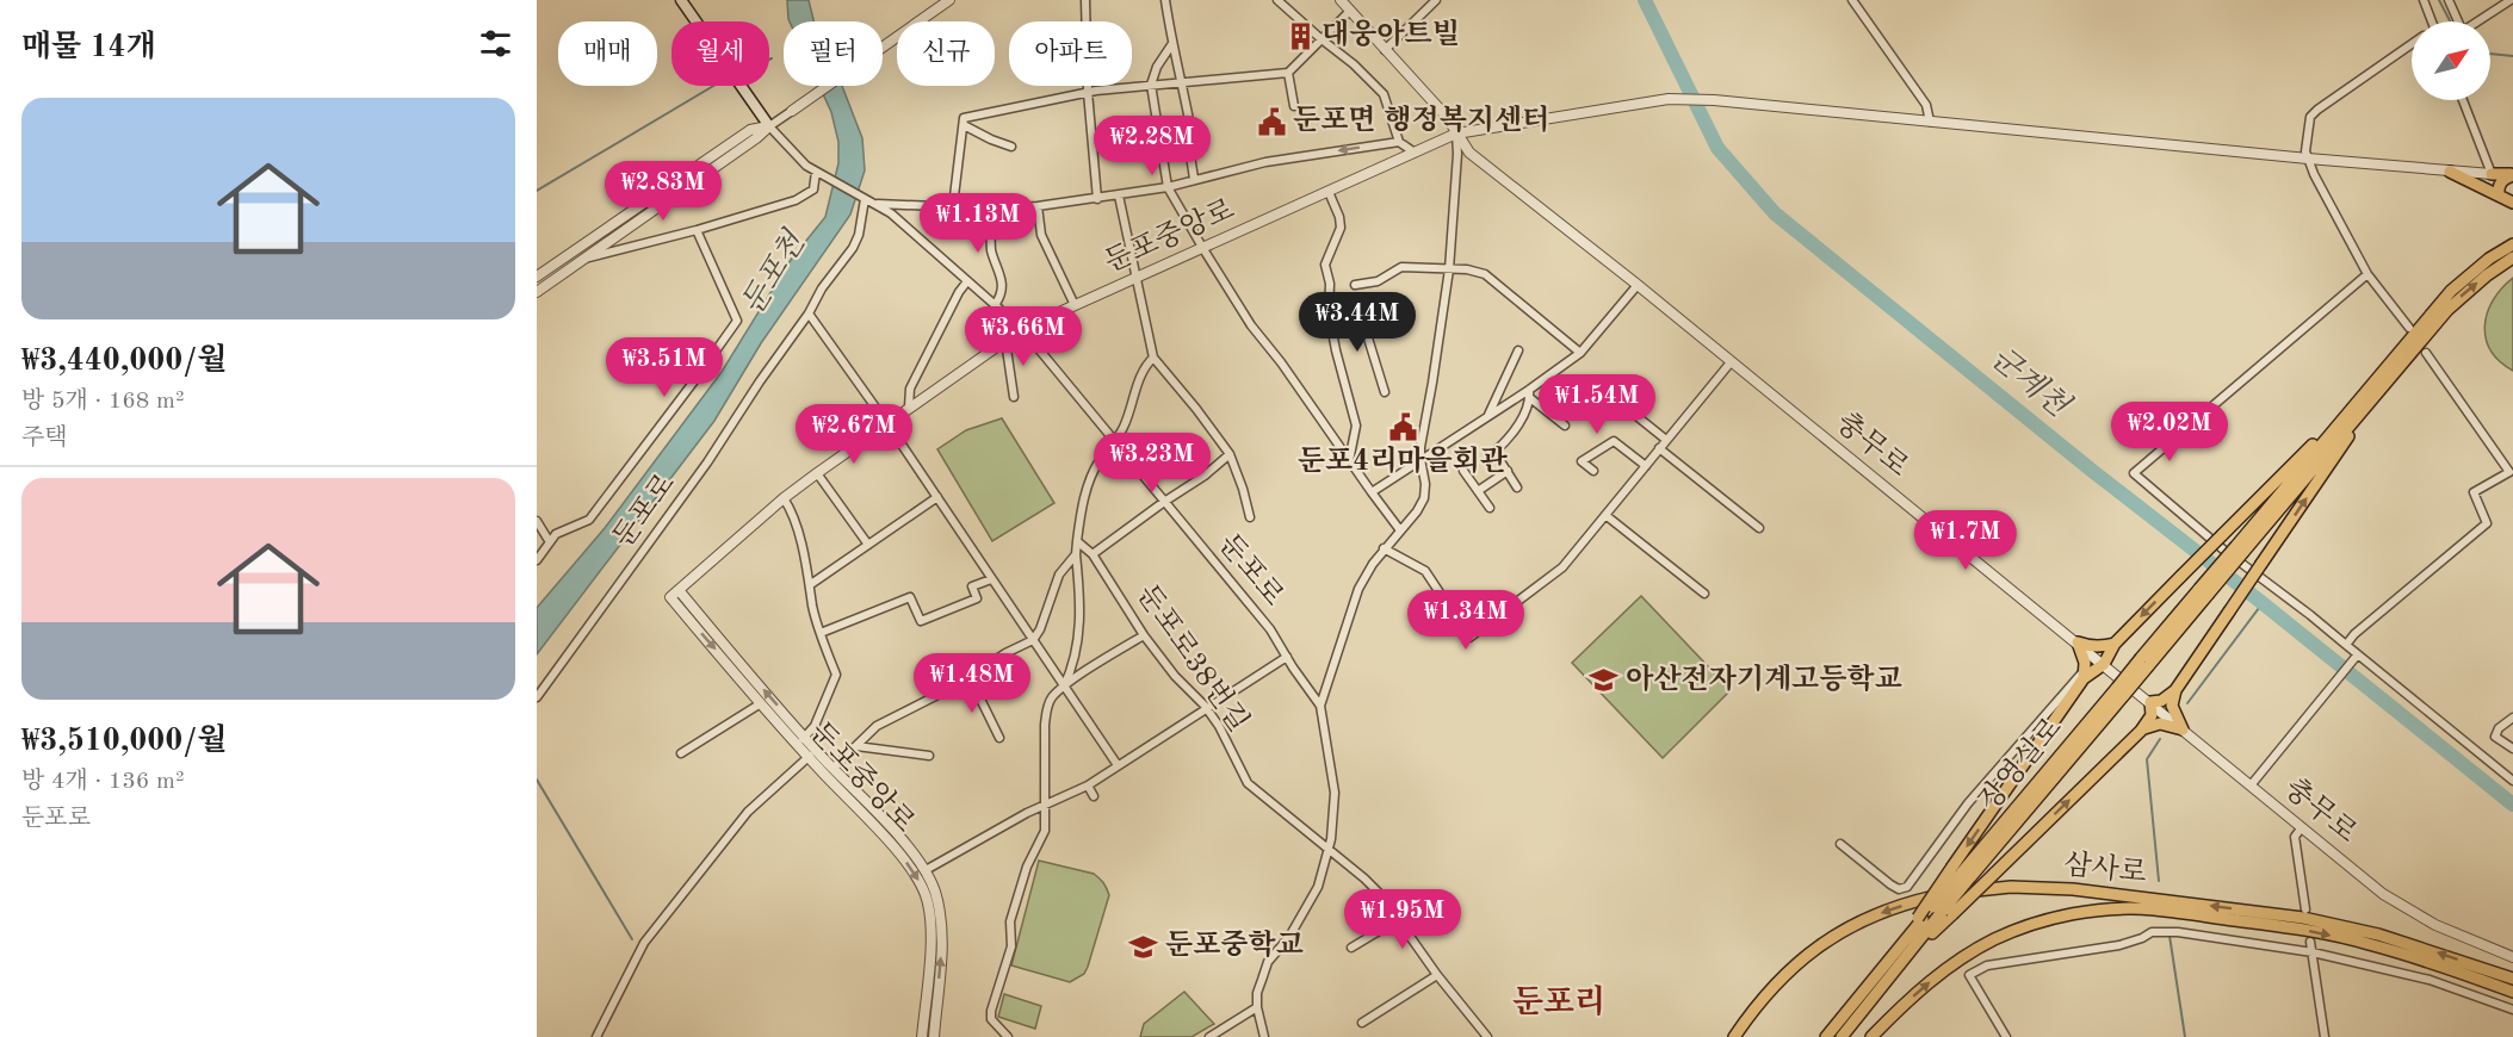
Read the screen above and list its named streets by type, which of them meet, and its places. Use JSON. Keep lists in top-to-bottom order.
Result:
{
  "streets": {
    "main road": ["장영실로", "삼사로"],
    "street": [
      "둔포중앙로",
      "충무로",
      "둔포로",
      "둔포로38번길"
    ]
  },
  "crossings": [
    ["둔포중앙로", "충무로"],
    ["둔포중앙로", "둔포로"],
    ["충무로", "둔포로"],
    ["둔포로", "둔포로38번길"]
  ],
  "districts": ["둔포리"],
  "water": ["둔포천", "군계천"],
  "places": {
    "building": ["대웅아트빌"],
    "public building": ["둔포면 행정복지센터", "둔포4리마을회관"],
    "school or university": ["아산전자기계고등학교", "둔포중학교"]
  },
  "north": "top right",
  "page": {
    "heading": "매물 14개",
    "chip": [
      "매매",
      "월세",
      "필터",
      "신규",
      "아파트"
    ],
    "list": [
      {
        "name": "₩3,440,000/월",
        "note": "방 5개 · 168 m² · 주택"
      },
      {
        "name": "₩3,510,000/월",
        "note": "방 4개 · 136 m² · 둔포로"
      }
    ],
    "price": [
      "₩2.28M",
      "₩2.83M",
      "₩1.13M",
      "₩3.44M",
      "₩3.66M",
      "₩3.51M",
      "₩1.54M",
      "₩2.02M",
      "₩2.67M",
      "₩3.23M",
      "₩1.7M",
      "₩1.34M",
      "₩1.48M",
      "₩1.95M"
    ]
  }
}
